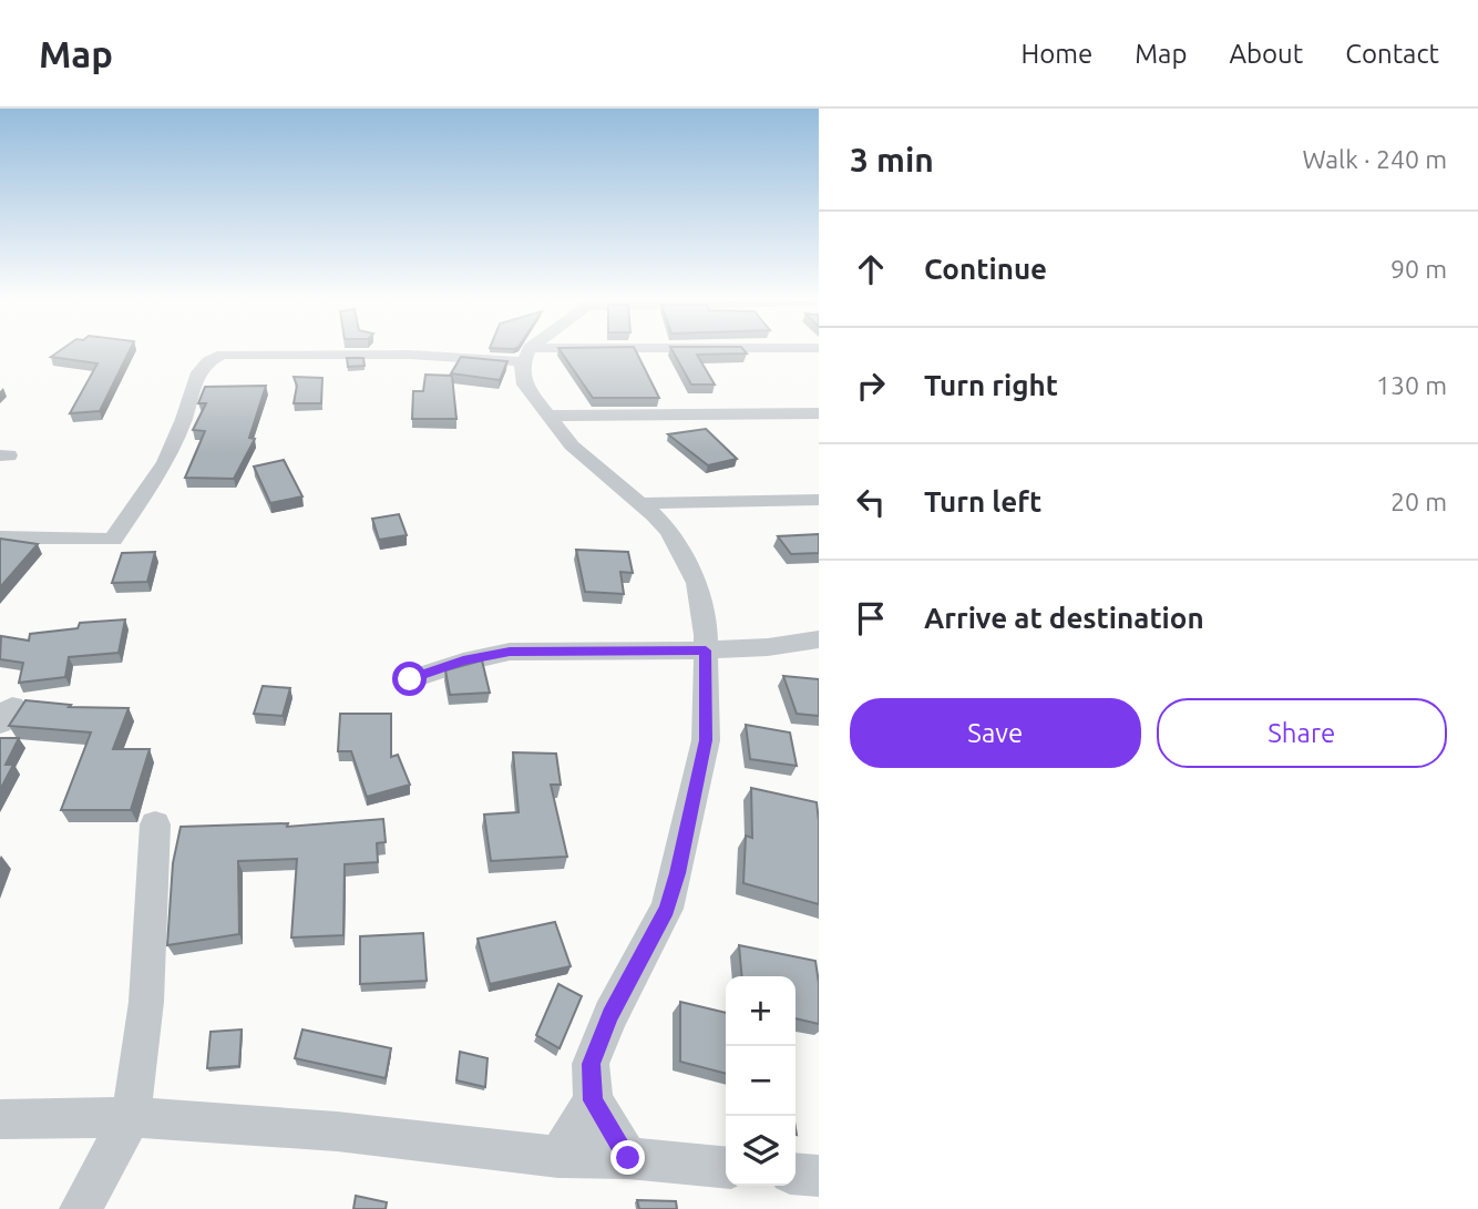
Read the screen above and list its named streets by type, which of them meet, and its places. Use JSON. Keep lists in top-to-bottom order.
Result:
{
  "page": {
    "header": "Map",
    "nav": [
      "Home",
      "Map",
      "About",
      "Contact"
    ],
    "heading": ["3 min", "Walk · 240 m"],
    "list": [
      ["Continue", "90 m"],
      ["Turn right", "130 m"],
      ["Turn left", "20 m"],
      "Arrive at destination"
    ],
    "buttons": ["Save", "Share"],
    "map_buttons": ["+", "−"]
  }
}
